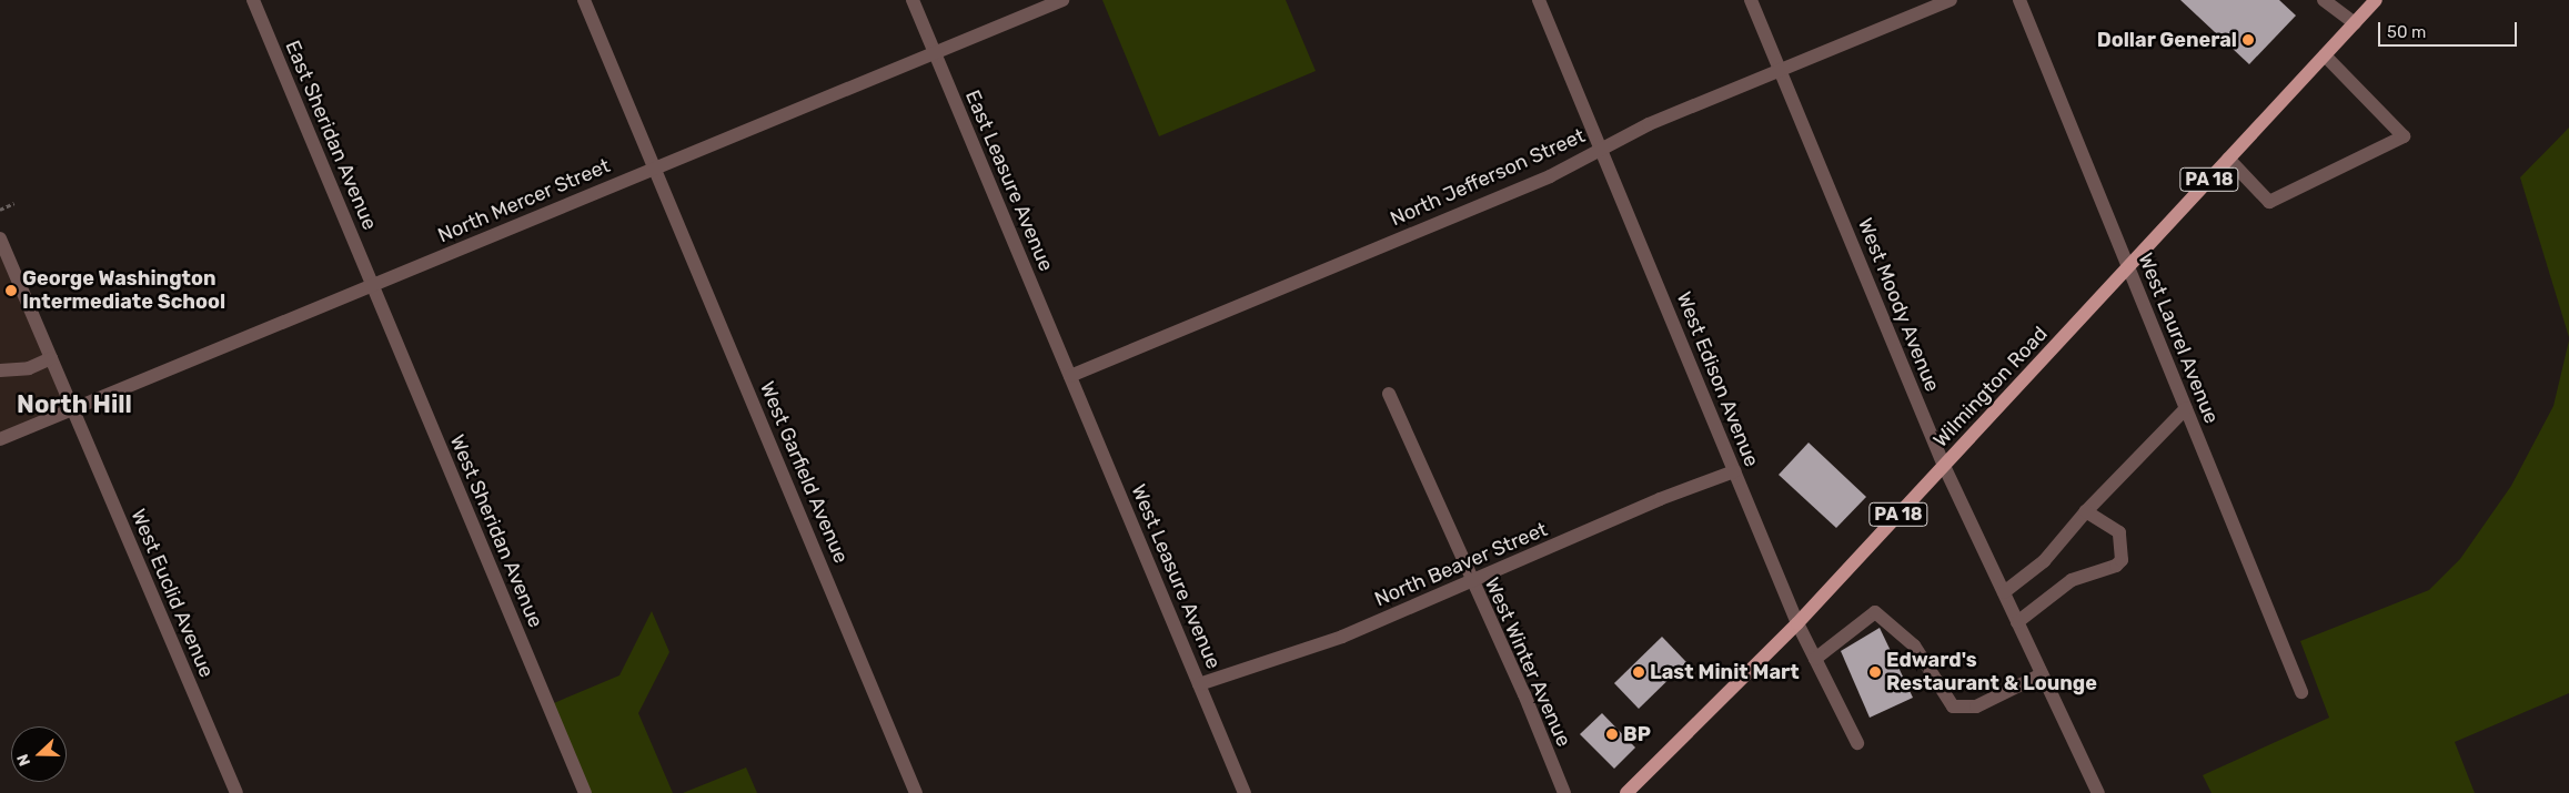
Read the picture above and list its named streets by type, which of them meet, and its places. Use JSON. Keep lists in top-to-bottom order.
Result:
{
  "streets": {
    "main road": ["PA 18", "Wilmington Road"],
    "street": [
      "East Sheridan Avenue",
      "North Jefferson Street",
      "East Leasure Avenue",
      "North Mercer Street",
      "West Moody Avenue",
      "West Laurel Avenue",
      "West Edison Avenue",
      "West Garfield Avenue",
      "West Sheridan Avenue",
      "North Beaver Street",
      "West Leasure Avenue",
      "West Euclid Avenue",
      "West Winter Avenue"
    ]
  },
  "crossings": [
    ["East Sheridan Avenue", "North Mercer Street"],
    ["East Sheridan Avenue", "West Sheridan Avenue"],
    ["North Jefferson Street", "East Leasure Avenue"],
    ["North Jefferson Street", "West Moody Avenue"],
    ["North Jefferson Street", "West Edison Avenue"],
    ["North Jefferson Street", "West Leasure Avenue"],
    ["East Leasure Avenue", "North Mercer Street"],
    ["East Leasure Avenue", "West Leasure Avenue"],
    ["North Mercer Street", "West Garfield Avenue"],
    ["North Mercer Street", "West Sheridan Avenue"],
    ["North Mercer Street", "West Euclid Avenue"],
    ["West Moody Avenue", "Wilmington Road"],
    ["West Laurel Avenue", "Wilmington Road"],
    ["West Edison Avenue", "Wilmington Road"],
    ["West Edison Avenue", "North Beaver Street"],
    ["North Beaver Street", "West Leasure Avenue"],
    ["North Beaver Street", "West Winter Avenue"]
  ],
  "districts": ["North Hill"],
  "places": [
    "Dollar General",
    "George Washington Intermediate School",
    "Last Minit Mart",
    "Edward's Restaurant & Lounge",
    "BP"
  ],
  "scale_bar": "50 m",
  "north": "left"
}
